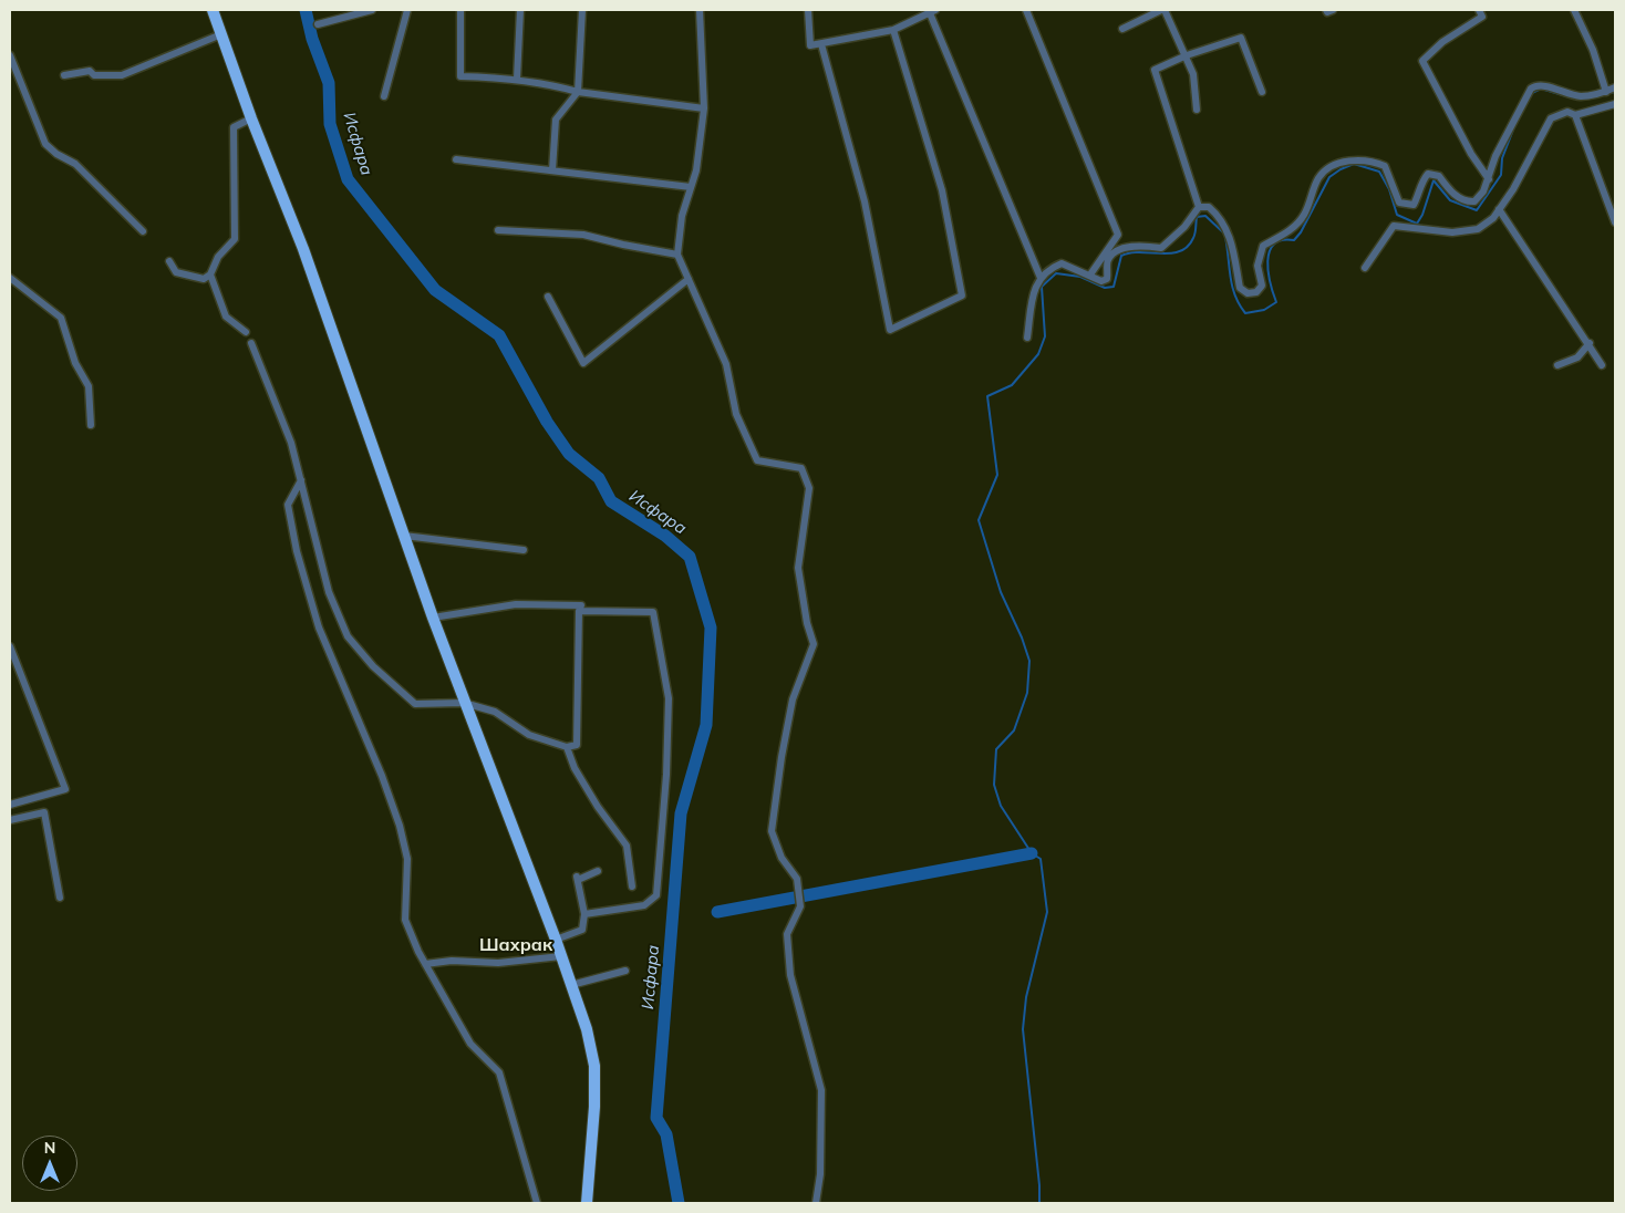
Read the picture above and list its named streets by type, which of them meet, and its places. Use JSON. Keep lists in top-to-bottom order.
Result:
{
  "districts": ["Шахрак"],
  "water": ["Исфара"],
  "north": "top"
}
